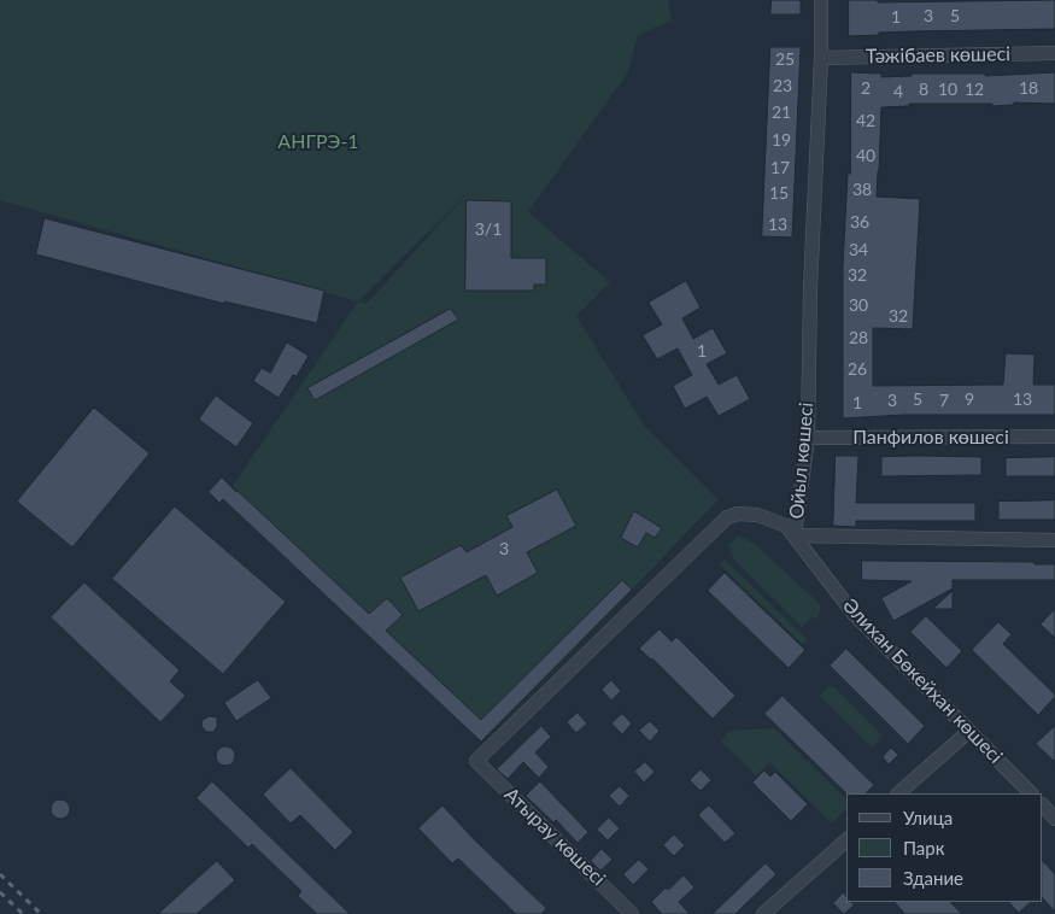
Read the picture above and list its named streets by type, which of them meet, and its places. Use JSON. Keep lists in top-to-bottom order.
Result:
{
  "streets": {
    "street": [
      "Тәжібаев көшесі",
      "Панфилов көшесі",
      "Ойыл көшесі",
      "Әлихан Бөкейхан көшесі",
      "Атырау көшесі"
    ]
  },
  "crossings": [
    ["Тәжібаев көшесі", "Ойыл көшесі"],
    ["Панфилов көшесі", "Ойыл көшесі"],
    ["Ойыл көшесі", "Әлихан Бөкейхан көшесі"],
    ["Ойыл көшесі", "Атырау көшесі"]
  ],
  "parks": ["АНГРЭ-1"],
  "house_numbers": [
    "3",
    "5",
    "1",
    "25",
    "23",
    "2",
    "18",
    "8",
    "10",
    "12",
    "4",
    "21",
    "42",
    "19",
    "40",
    "17",
    "38",
    "15",
    "36",
    "13",
    "3/1",
    "34",
    "32",
    "30",
    "32",
    "28",
    "1",
    "26",
    "5",
    "9",
    "13",
    "3",
    "7",
    "1",
    "3"
  ],
  "legend": ["Улица", "Парк", "Здание"]
}
